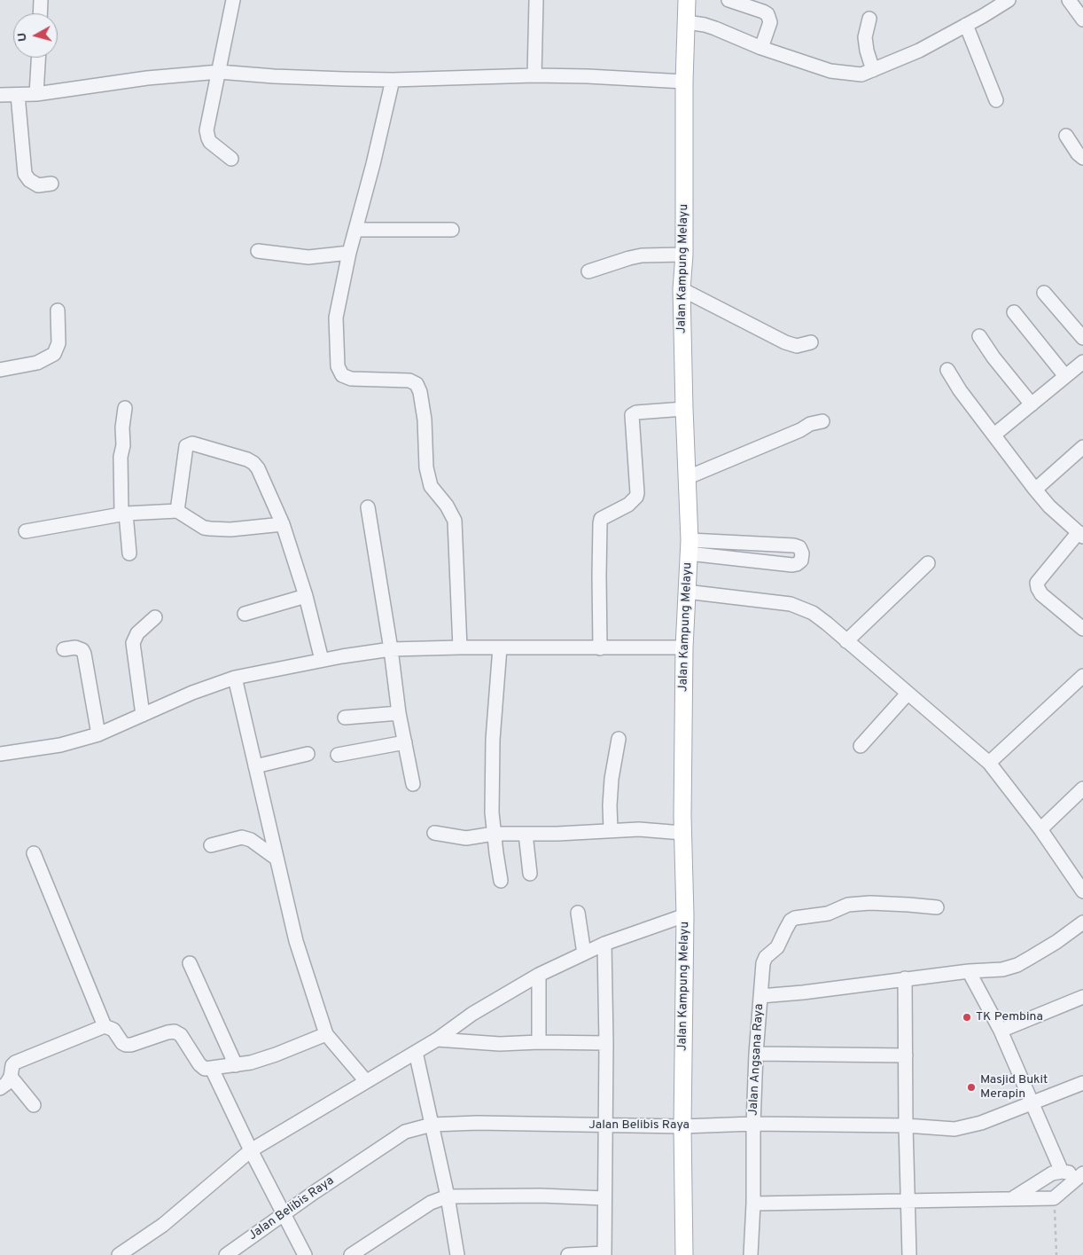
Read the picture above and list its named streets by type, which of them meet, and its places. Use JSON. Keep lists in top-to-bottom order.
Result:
{
  "streets": {
    "main road": ["Jalan Kampung Melayu"],
    "street": ["Jalan Angsana Raya", "Jalan Belibis Raya"]
  },
  "crossings": [
    ["Jalan Kampung Melayu", "Jalan Belibis Raya"],
    ["Jalan Angsana Raya", "Jalan Belibis Raya"]
  ],
  "places": ["TK Pembina", "Masjid Bukit Merapin"],
  "north": "left"
}
